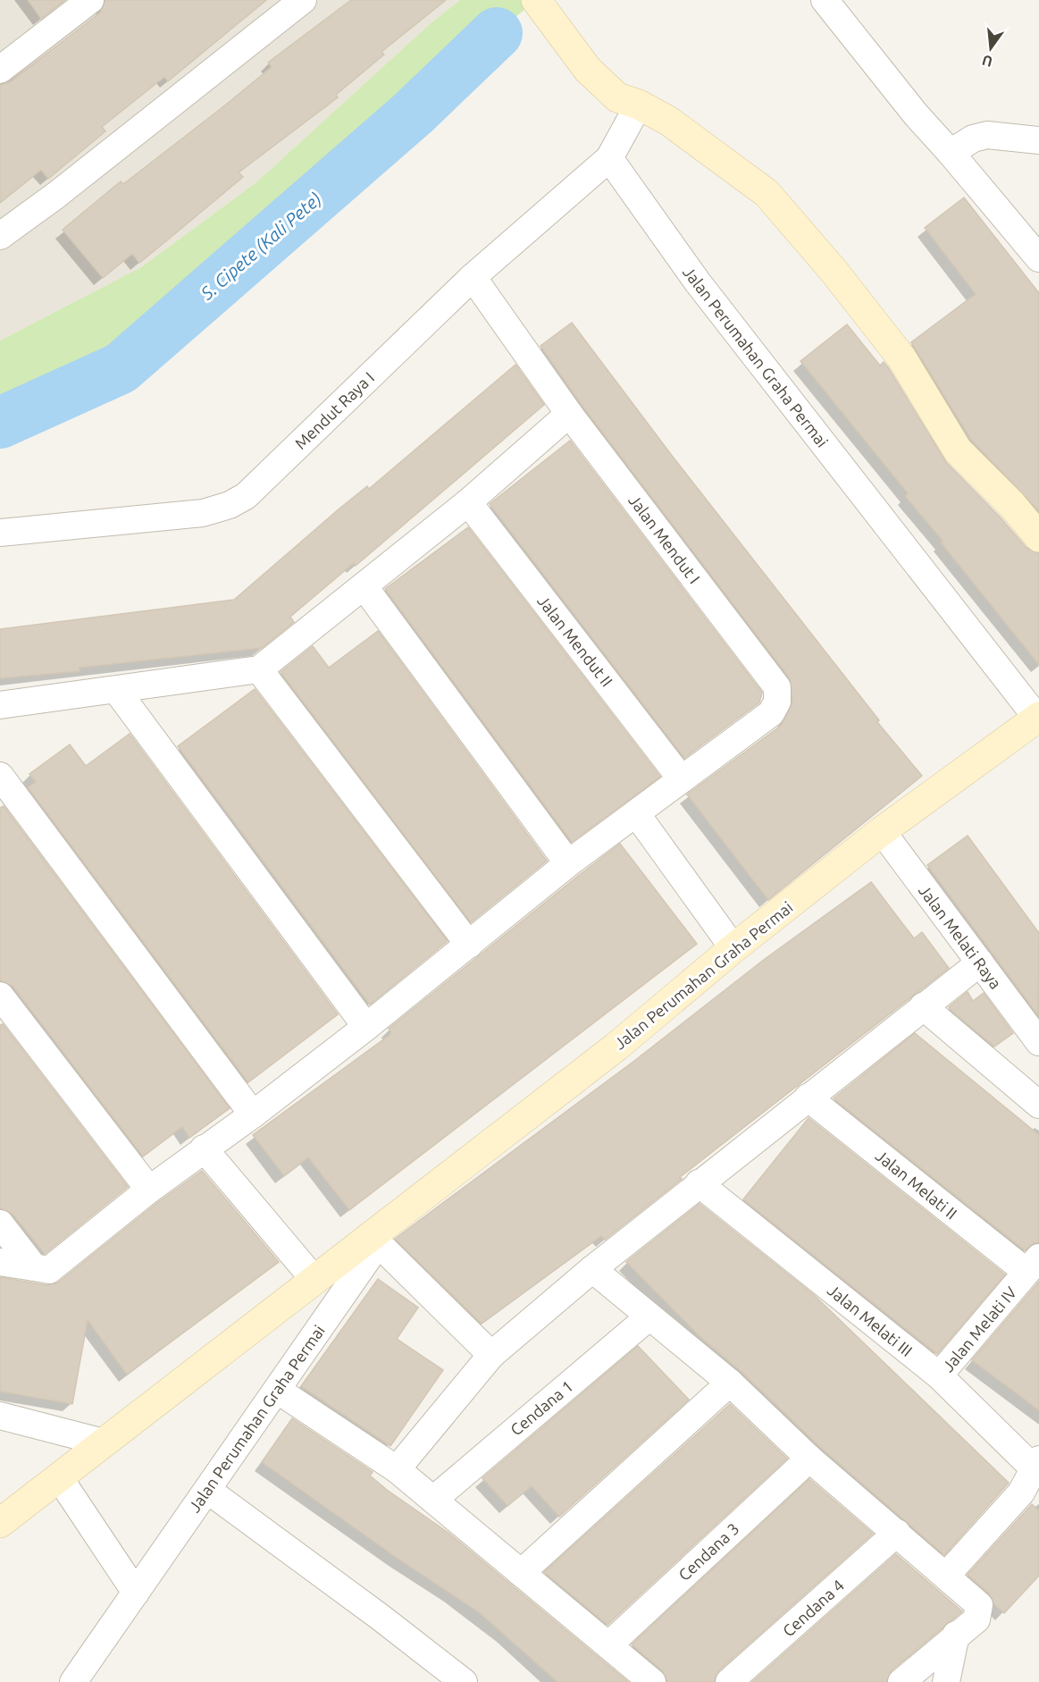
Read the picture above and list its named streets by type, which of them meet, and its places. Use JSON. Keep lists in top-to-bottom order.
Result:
{
  "streets": {
    "street": [
      "Jalan Perumahan Graha Permai",
      "Mendut Raya I",
      "Jalan Mendut I",
      "Jalan Mendut II",
      "Jalan Melati Raya",
      "Jalan Melati II",
      "Jalan Melati III",
      "Jalan Melati IV",
      "Cendana 1",
      "Cendana 3",
      "Cendana 4"
    ]
  },
  "crossings": [
    ["Jalan Perumahan Graha Permai", "Mendut Raya I"],
    ["Jalan Perumahan Graha Permai", "Jalan Melati Raya"],
    ["Mendut Raya I", "Jalan Mendut I"],
    ["Jalan Mendut I", "Jalan Mendut II"],
    ["Jalan Melati II", "Jalan Melati IV"],
    ["Jalan Melati III", "Jalan Melati IV"]
  ],
  "water": ["S. Cipete (Kali Pete)"],
  "north": "bottom"
}
